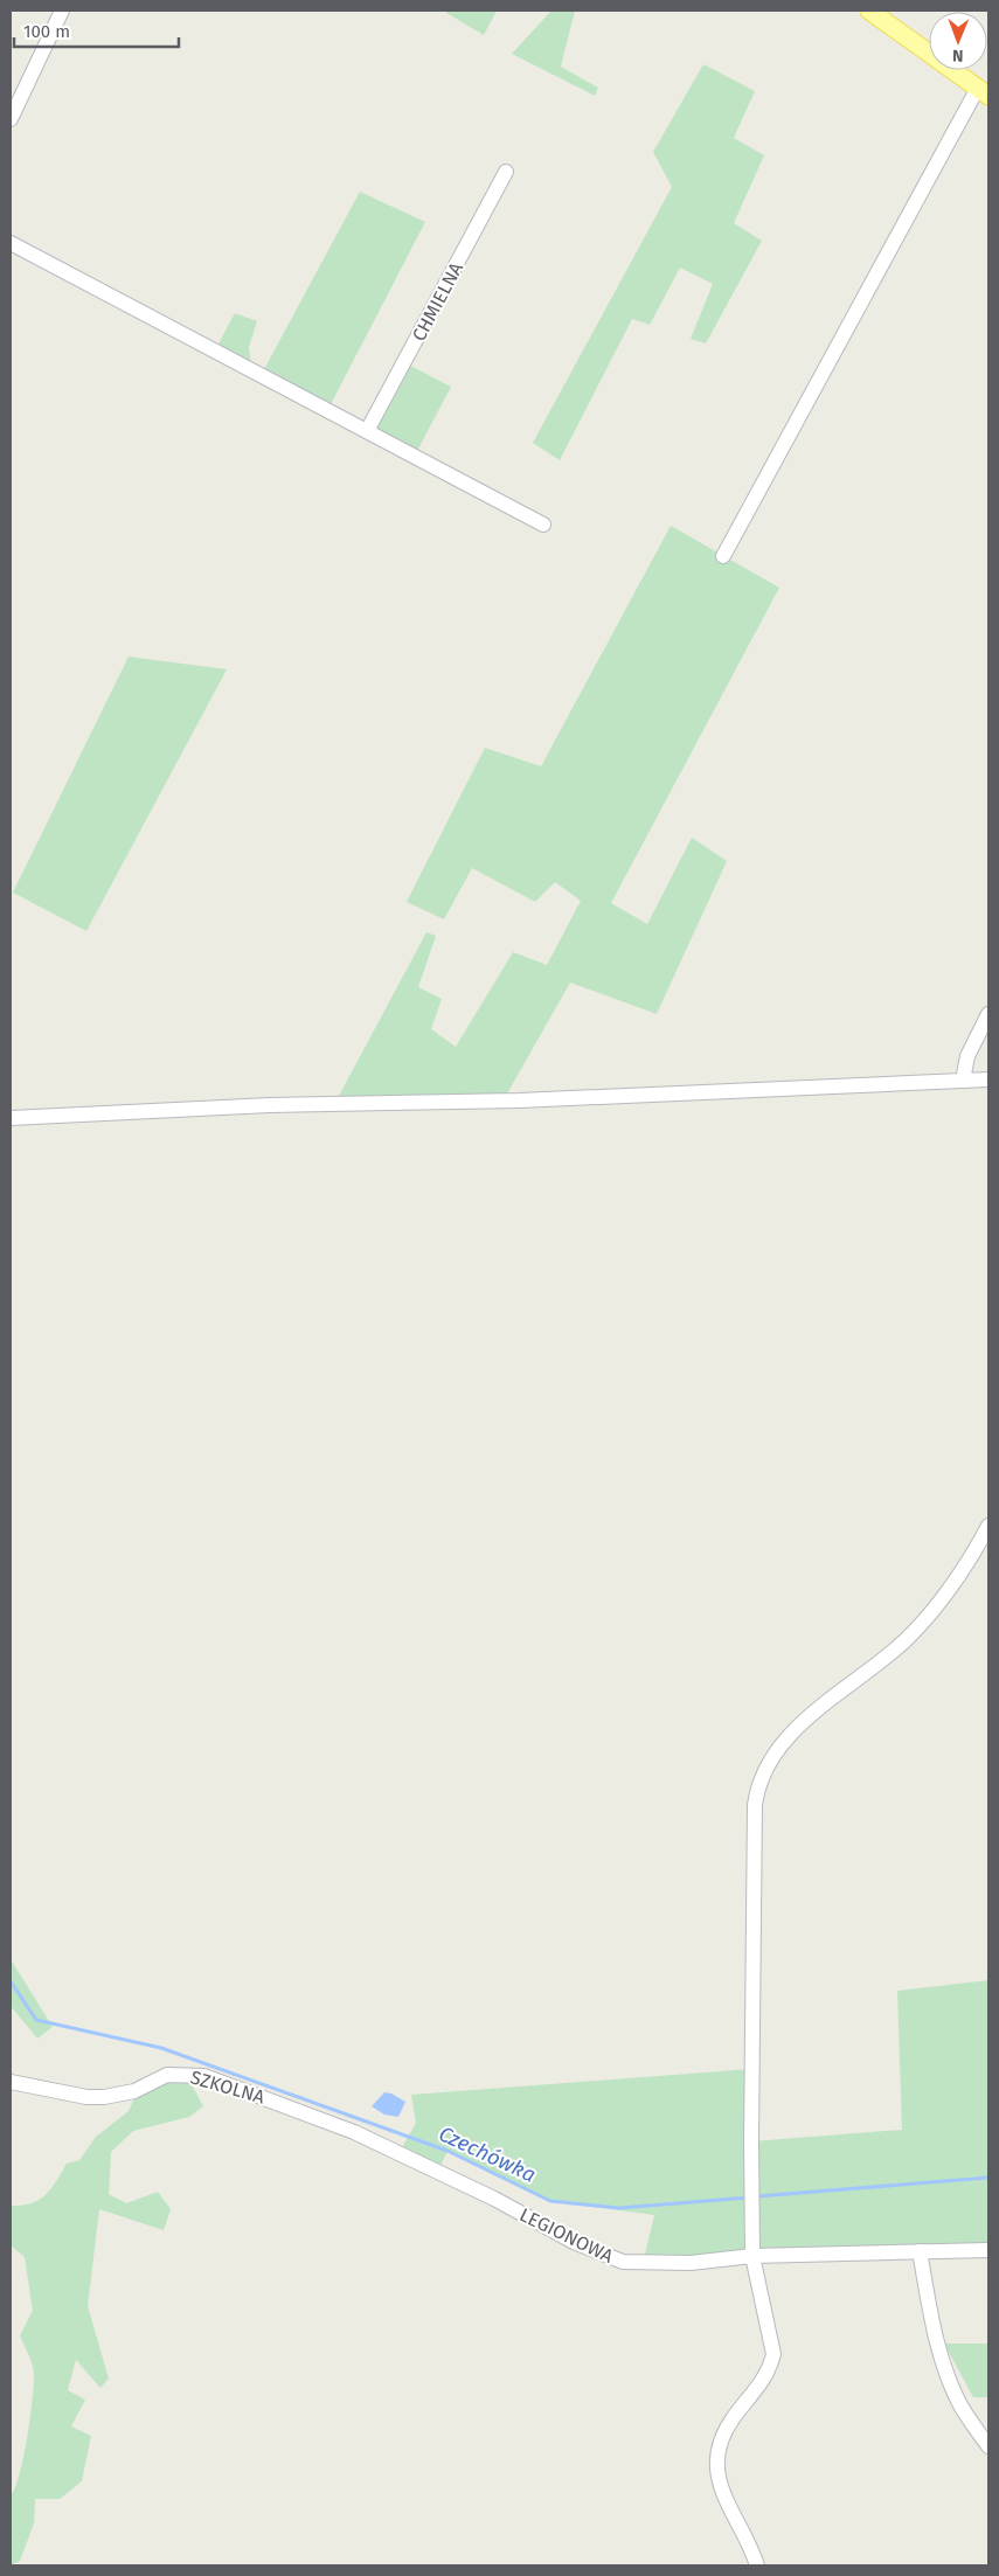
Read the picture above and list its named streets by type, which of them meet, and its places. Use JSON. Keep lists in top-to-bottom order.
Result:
{
  "streets": {
    "street": ["CHMIELNA", "SZKOLNA", "LEGIONOWA"]
  },
  "crossings": [
    ["SZKOLNA", "LEGIONOWA"]
  ],
  "water": ["Czechówka"],
  "scale_bar": "100 m",
  "north": "bottom"
}
